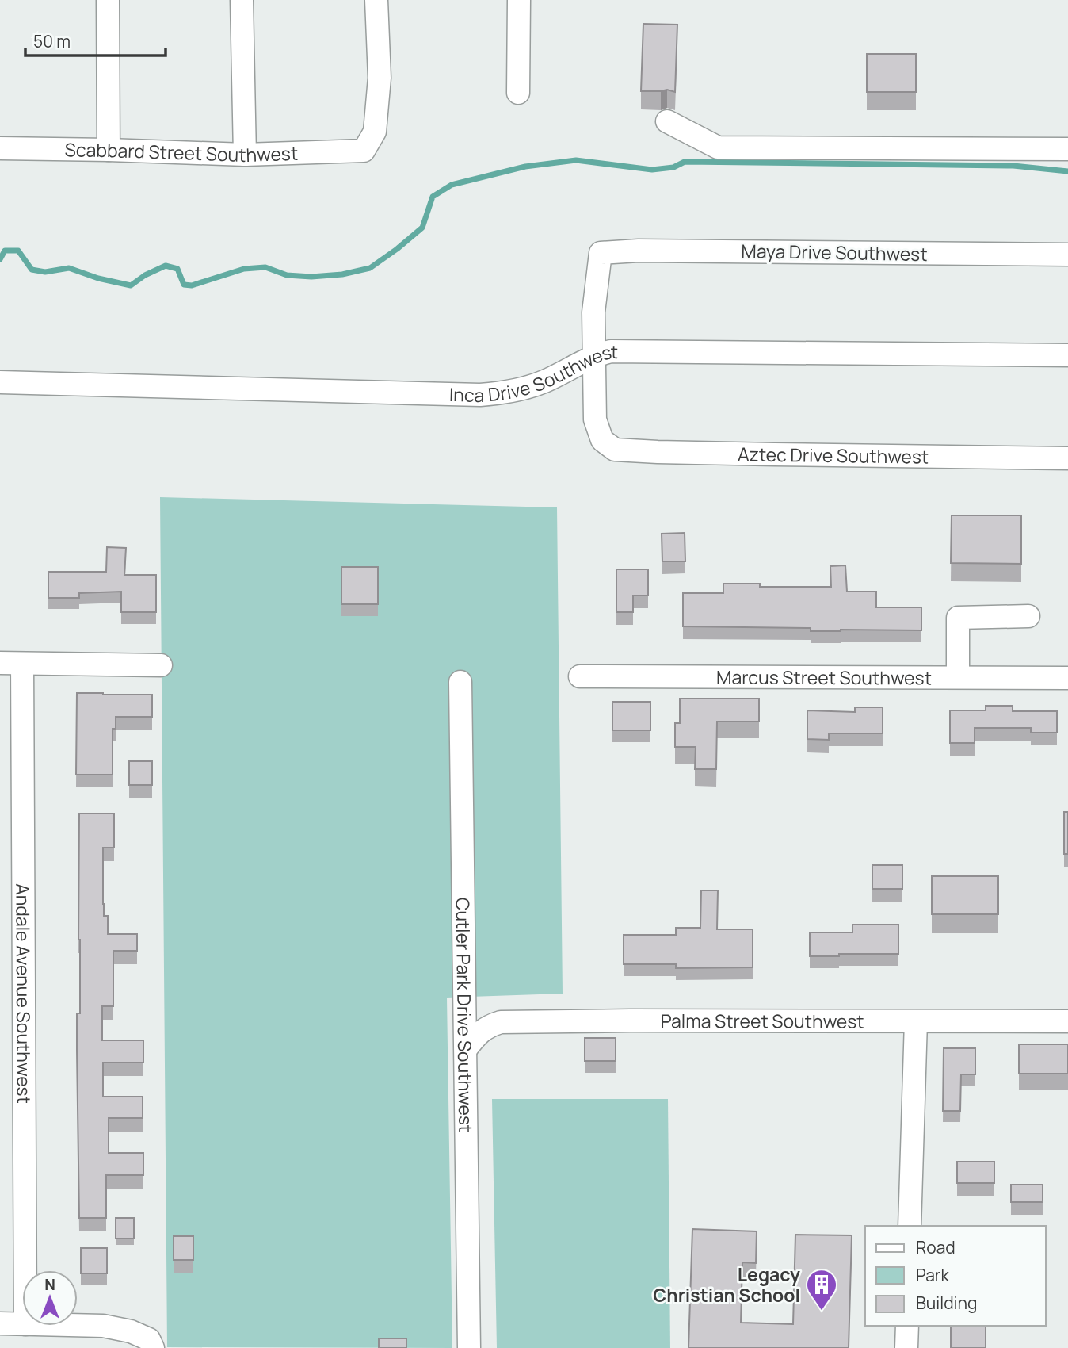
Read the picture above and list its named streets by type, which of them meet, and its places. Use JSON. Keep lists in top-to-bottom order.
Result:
{
  "streets": {
    "street": [
      "Scabbard Street Southwest",
      "Maya Drive Southwest",
      "Inca Drive Southwest",
      "Aztec Drive Southwest",
      "Marcus Street Southwest",
      "Andale Avenue Southwest",
      "Cutler Park Drive Southwest",
      "Palma Street Southwest"
    ]
  },
  "crossings": [
    ["Maya Drive Southwest", "Inca Drive Southwest"],
    ["Maya Drive Southwest", "Aztec Drive Southwest"],
    ["Inca Drive Southwest", "Aztec Drive Southwest"],
    ["Cutler Park Drive Southwest", "Palma Street Southwest"]
  ],
  "places": {
    "building": ["Legacy Christian School"]
  },
  "legend": ["Road", "Park", "Building"],
  "scale_bar": "50 m",
  "north": "top"
}
